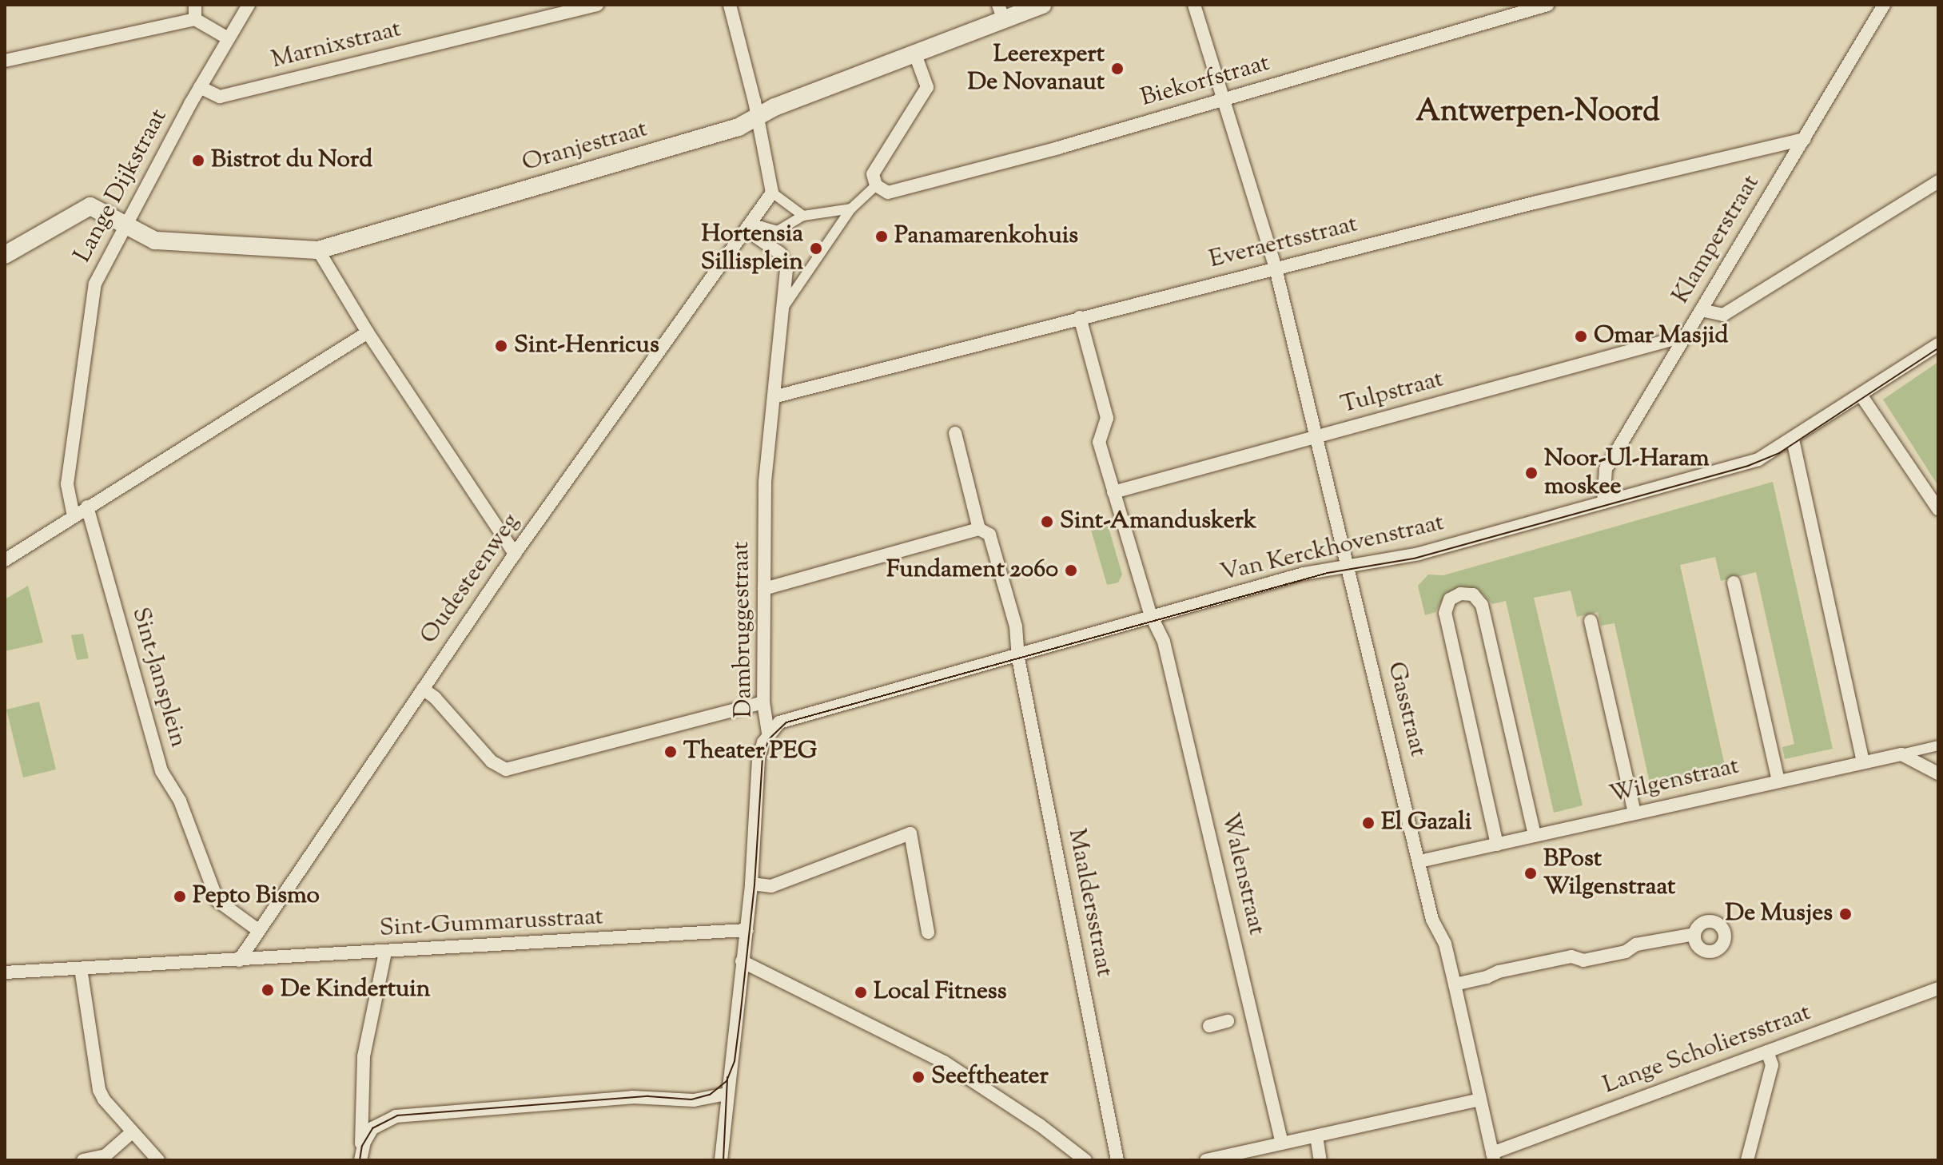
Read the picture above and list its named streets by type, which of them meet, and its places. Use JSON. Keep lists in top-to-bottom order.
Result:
{
  "streets": {
    "street": [
      "Marnixstraat",
      "Biekorfstraat",
      "Oranjestraat",
      "Lange Dijkstraat",
      "Klamperstraat",
      "Everaertsstraat",
      "Tulpstraat",
      "Van Kerckhovenstraat",
      "Oudesteenweg",
      "Dambruggestraat",
      "Sint-Jansplein",
      "Gasstraat",
      "Wilgenstraat",
      "Walenstraat",
      "Maaldersstraat",
      "Sint-Gummarusstraat",
      "Lange Scholiersstraat"
    ]
  },
  "crossings": [
    ["Marnixstraat", "Lange Dijkstraat"],
    ["Biekorfstraat", "Gasstraat"],
    ["Oranjestraat", "Lange Dijkstraat"],
    ["Klamperstraat", "Everaertsstraat"],
    ["Klamperstraat", "Tulpstraat"],
    ["Klamperstraat", "Van Kerckhovenstraat"],
    ["Everaertsstraat", "Dambruggestraat"],
    ["Everaertsstraat", "Gasstraat"],
    ["Everaertsstraat", "Walenstraat"],
    ["Tulpstraat", "Gasstraat"],
    ["Tulpstraat", "Walenstraat"],
    ["Van Kerckhovenstraat", "Dambruggestraat"],
    ["Van Kerckhovenstraat", "Gasstraat"],
    ["Van Kerckhovenstraat", "Walenstraat"],
    ["Van Kerckhovenstraat", "Maaldersstraat"],
    ["Oudesteenweg", "Dambruggestraat"],
    ["Oudesteenweg", "Sint-Jansplein"],
    ["Oudesteenweg", "Sint-Gummarusstraat"],
    ["Dambruggestraat", "Sint-Gummarusstraat"],
    ["Gasstraat", "Wilgenstraat"],
    ["Gasstraat", "Lange Scholiersstraat"]
  ],
  "districts": ["Antwerpen-Noord"],
  "places": [
    "Leerexpert De Novanaut",
    "Bistrot du Nord",
    "Panamarenkohuis",
    "Hortensia Sillisplein",
    "Omar Masjid",
    "Sint-Henricus",
    "Noor-Ul-Haram moskee",
    "Sint-Amanduskerk",
    "Fundament 2060",
    "Theater PEG",
    "El Gazali",
    "BPost Wilgenstraat",
    "Pepto Bismo",
    "De Musjes",
    "De Kindertuin",
    "Local Fitness",
    "Seeftheater"
  ]
}
